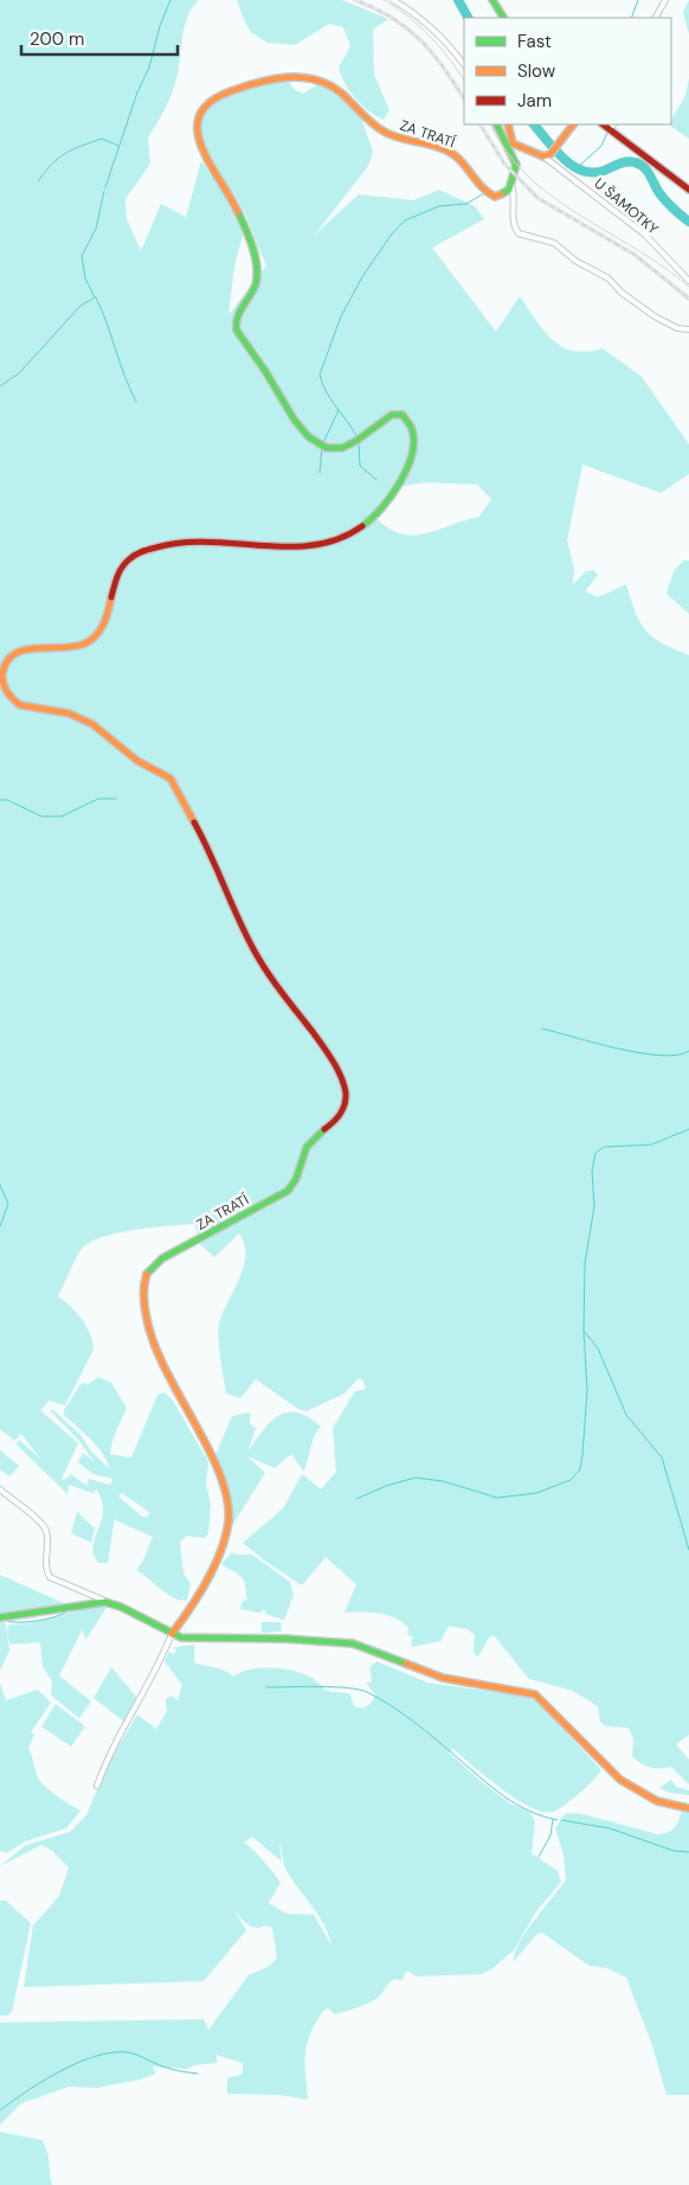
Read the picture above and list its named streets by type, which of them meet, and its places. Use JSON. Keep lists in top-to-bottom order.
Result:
{
  "streets": {
    "street": ["ZA TRATÍ", "U ŠAMOTKY"]
  },
  "legend": ["Fast", "Slow", "Jam"],
  "scale_bar": "200 m"
}
